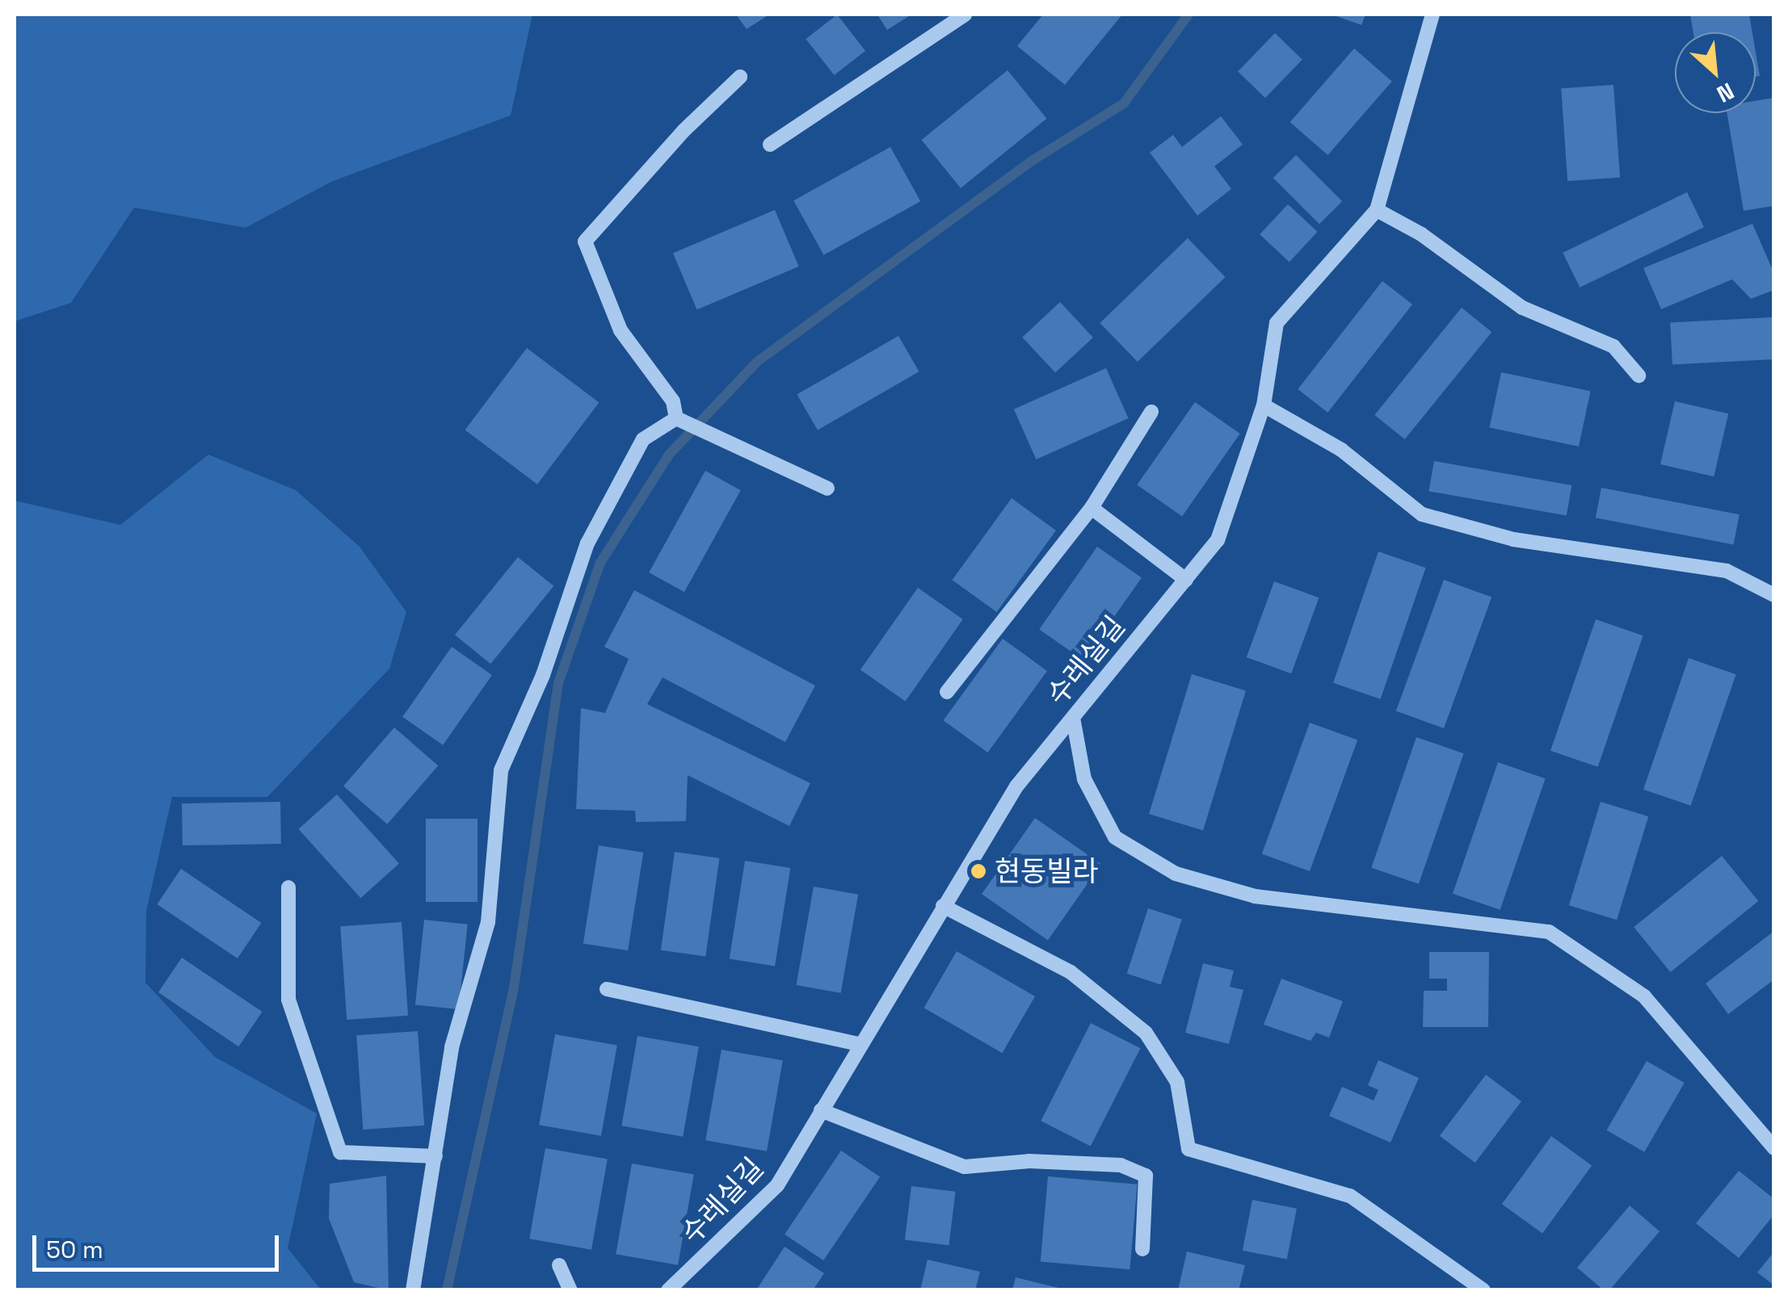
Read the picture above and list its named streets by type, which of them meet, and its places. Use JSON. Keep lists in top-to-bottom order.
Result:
{
  "streets": {
    "street": ["수레실길"]
  },
  "places": ["현동빌라"],
  "scale_bar": "50 m",
  "north": "bottom right"
}
